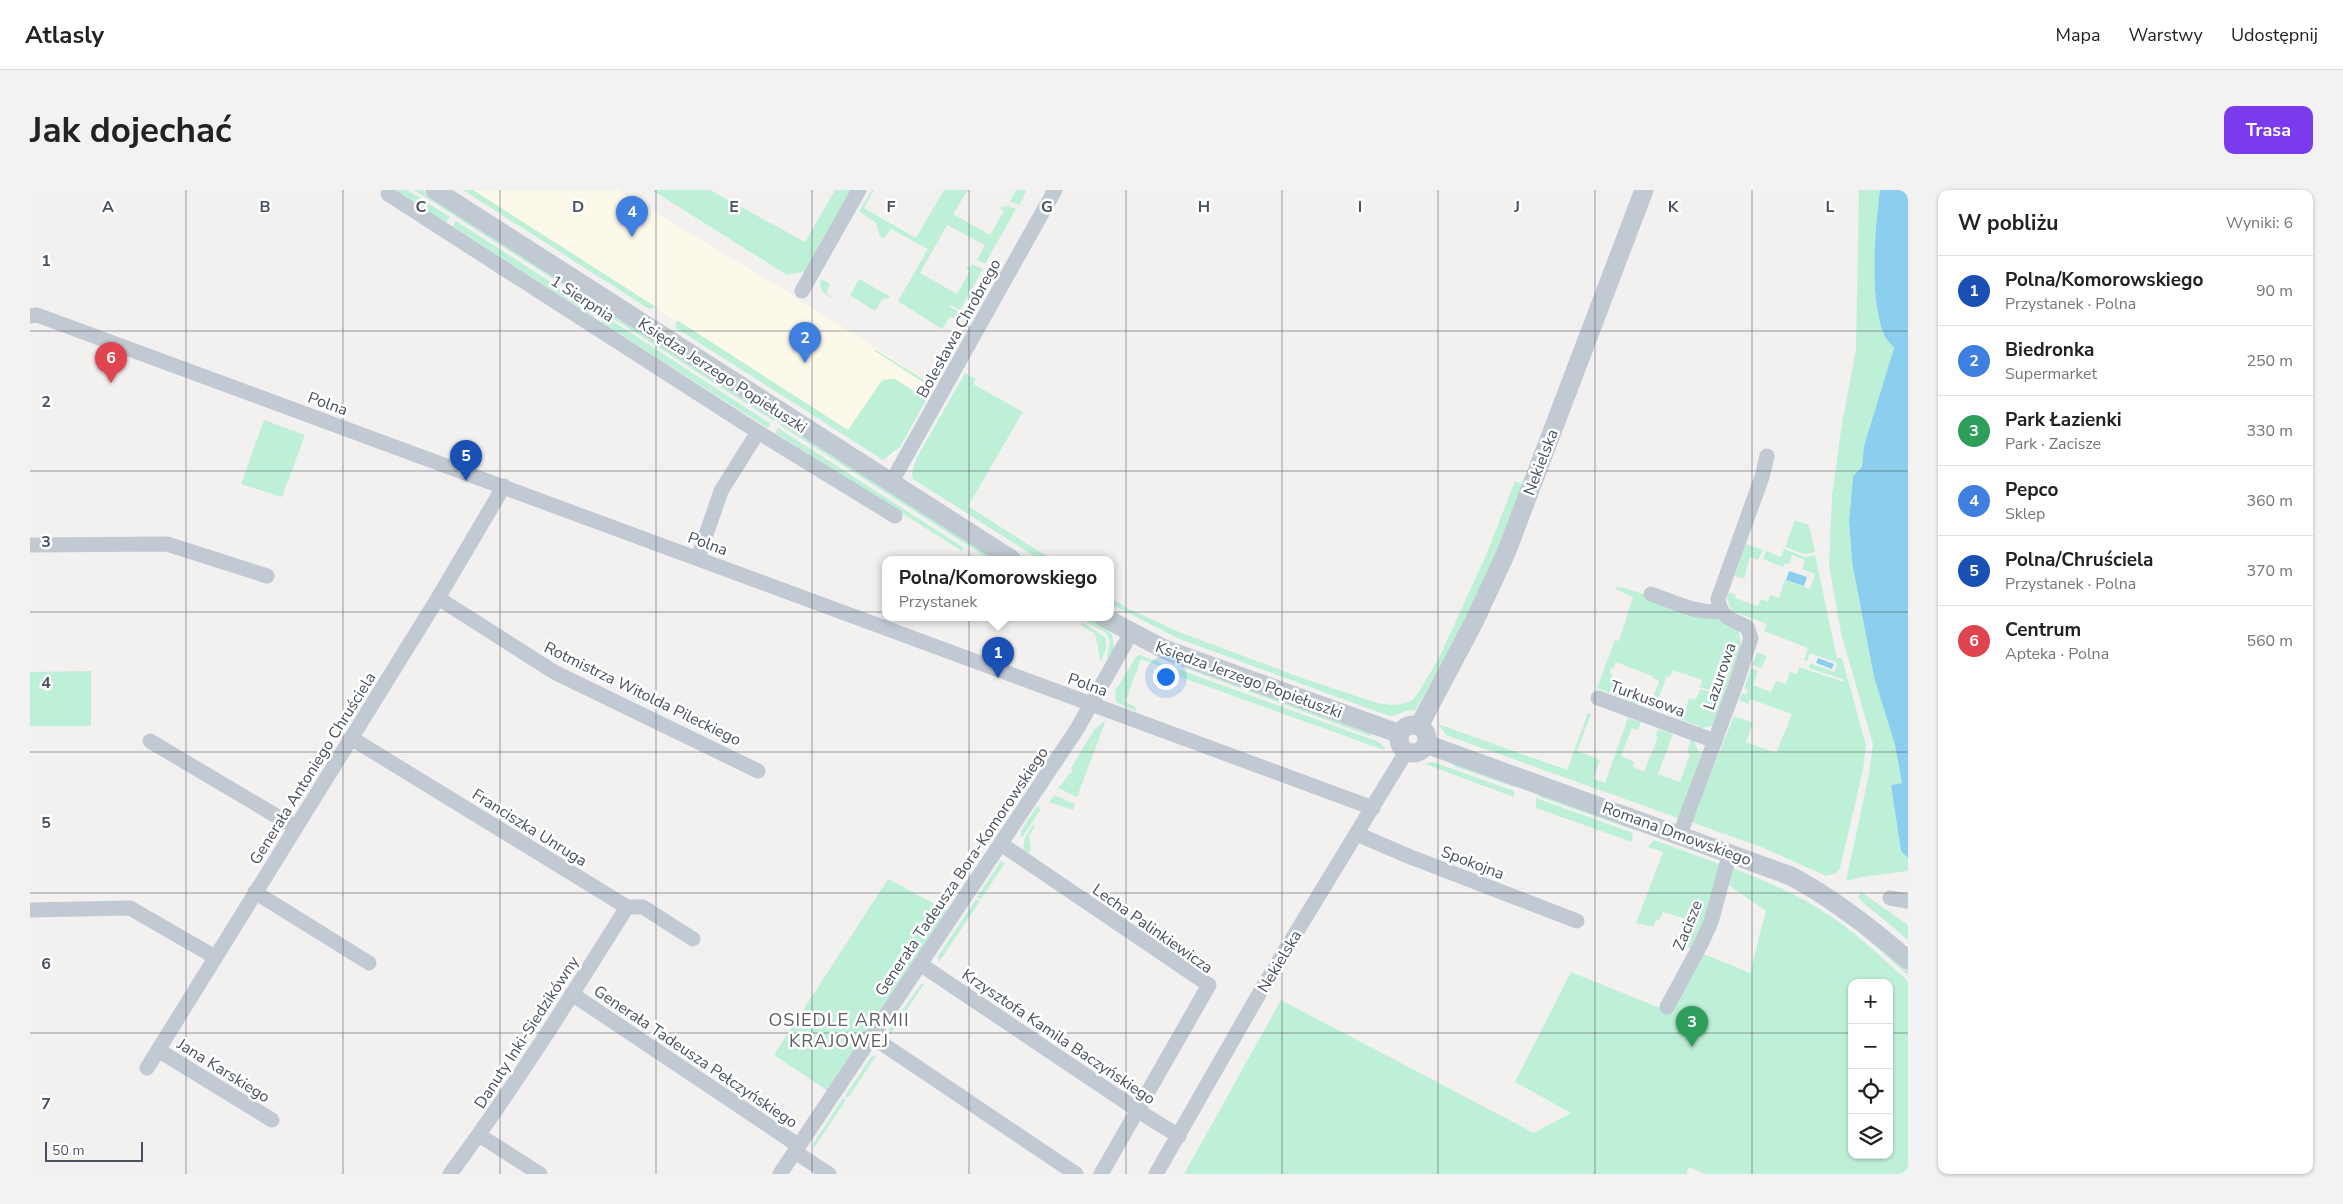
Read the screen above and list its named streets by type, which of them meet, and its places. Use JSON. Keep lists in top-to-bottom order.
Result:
{
  "streets": {
    "street": [
      "1 Sierpnia",
      "Bolesława Chrobrego",
      "Księdza Jerzego Popiełuszki",
      "Polna",
      "Nekielska",
      "Lazurowa",
      "Rotmistrza Witolda Pileckiego",
      "Turkusowa",
      "Generała Antoniego Chruściela",
      "Franciszka Unruga",
      "Romana Dmowskiego",
      "Spokojna",
      "Generała Tadeusza Bora-Komorowskiego",
      "Zacisze",
      "Lecha Palinkiewicza",
      "Danuty Inki-Siedzikówny",
      "Krzysztofa Kamila Baczyńskiego",
      "Generała Tadeusza Pełczyńskiego",
      "Jana Karskiego"
    ]
  },
  "crossings": [
    ["Bolesława Chrobrego", "Księdza Jerzego Popiełuszki"],
    ["Księdza Jerzego Popiełuszki", "Nekielska"],
    ["Księdza Jerzego Popiełuszki", "Romana Dmowskiego"],
    ["Księdza Jerzego Popiełuszki", "Generała Tadeusza Bora-Komorowskiego"],
    ["Polna", "Nekielska"],
    ["Polna", "Generała Antoniego Chruściela"],
    ["Polna", "Generała Tadeusza Bora-Komorowskiego"],
    ["Nekielska", "Romana Dmowskiego"],
    ["Nekielska", "Spokojna"],
    ["Nekielska", "Krzysztofa Kamila Baczyńskiego"],
    ["Lazurowa", "Turkusowa"],
    ["Lazurowa", "Romana Dmowskiego"],
    ["Rotmistrza Witolda Pileckiego", "Generała Antoniego Chruściela"],
    ["Generała Antoniego Chruściela", "Franciszka Unruga"],
    ["Generała Antoniego Chruściela", "Jana Karskiego"],
    ["Franciszka Unruga", "Danuty Inki-Siedzikówny"],
    ["Romana Dmowskiego", "Zacisze"],
    ["Generała Tadeusza Bora-Komorowskiego", "Lecha Palinkiewicza"],
    ["Generała Tadeusza Bora-Komorowskiego", "Krzysztofa Kamila Baczyńskiego"],
    ["Generała Tadeusza Bora-Komorowskiego", "Generała Tadeusza Pełczyńskiego"],
    ["Lecha Palinkiewicza", "Krzysztofa Kamila Baczyńskiego"],
    ["Danuty Inki-Siedzikówny", "Generała Tadeusza Pełczyńskiego"]
  ],
  "districts": ["OSIEDLE ARMII KRAJOWEJ"],
  "scale_bar": "50 m",
  "page": {
    "header": "Atlasly",
    "nav": ["Mapa", "Warstwy", "Udostępnij"],
    "buttons": "Trasa",
    "title": "Jak dojechać",
    "heading": ["W pobliżu", "Wyniki: 6"],
    "pins": [
      "4",
      "2",
      "6",
      "5",
      "1",
      "3"
    ],
    "list": [
      {
        "mark": "1",
        "name": "Polna/Komorowskiego",
        "note": "Przystanek · Polna",
        "value": "90 m"
      },
      {
        "mark": "2",
        "name": "Biedronka",
        "note": "Supermarket",
        "value": "250 m"
      },
      {
        "mark": "3",
        "name": "Park Łazienki",
        "note": "Park · Zacisze",
        "value": "330 m"
      },
      {
        "mark": "4",
        "name": "Pepco",
        "note": "Sklep",
        "value": "360 m"
      },
      {
        "mark": "5",
        "name": "Polna/Chruściela",
        "note": "Przystanek · Polna",
        "value": "370 m"
      },
      {
        "mark": "6",
        "name": "Centrum",
        "note": "Apteka · Polna",
        "value": "560 m"
      }
    ],
    "popup": ["Polna/Komorowskiego", "Przystanek"],
    "map_buttons": ["+", "−"],
    "scale": "50 m"
  },
  "grid": {
    "columns": [
      "A",
      "B",
      "C",
      "D",
      "E",
      "F",
      "G",
      "H",
      "I",
      "J",
      "K",
      "L"
    ],
    "rows": [
      "1",
      "2",
      "3",
      "4",
      "5",
      "6",
      "7"
    ]
  }
}
